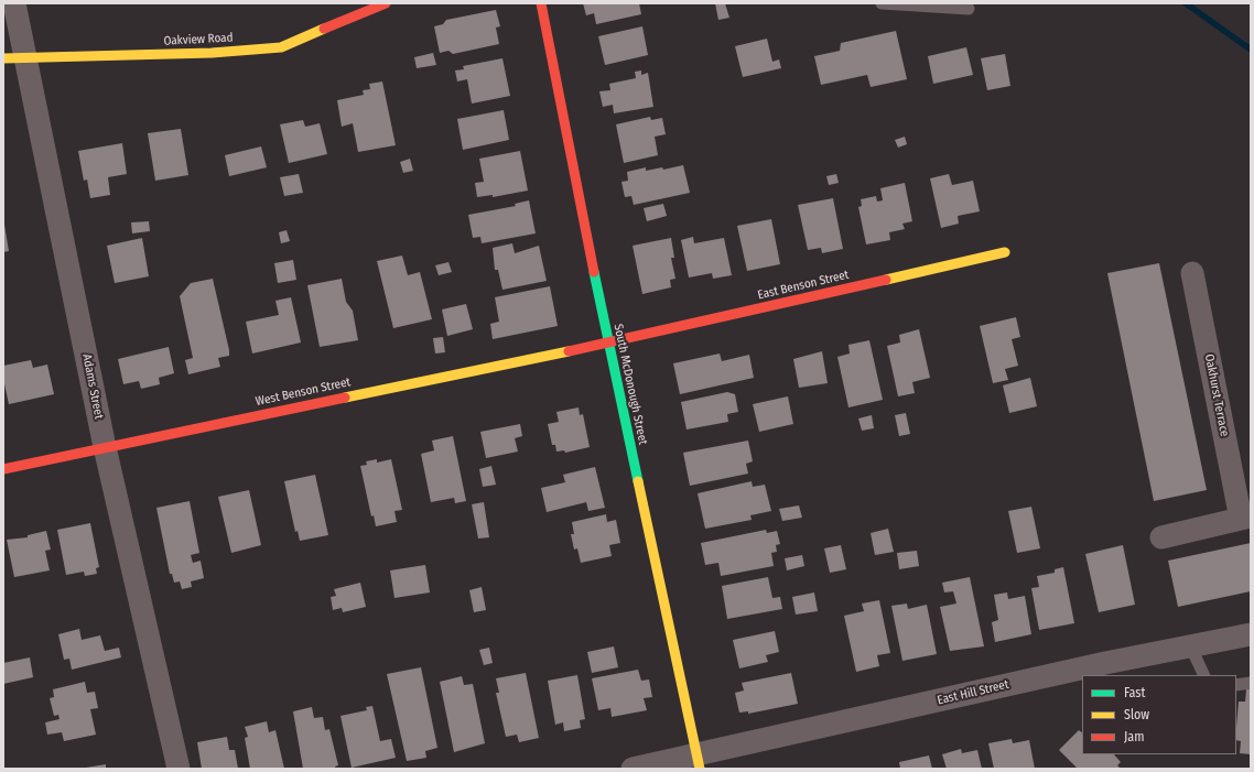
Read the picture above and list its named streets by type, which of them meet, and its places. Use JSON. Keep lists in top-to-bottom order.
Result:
{
  "streets": {
    "street": [
      "Oakview Road",
      "East Benson Street",
      "South McDonough Street",
      "Adams Street",
      "West Benson Street",
      "Oakhurst Terrace",
      "East Hill Street"
    ]
  },
  "crossings": [
    ["Oakview Road", "Adams Street"],
    ["East Benson Street", "South McDonough Street"],
    ["East Benson Street", "West Benson Street"],
    ["South McDonough Street", "West Benson Street"],
    ["South McDonough Street", "East Hill Street"],
    ["Adams Street", "West Benson Street"]
  ],
  "legend": ["Fast", "Slow", "Jam"]
}
